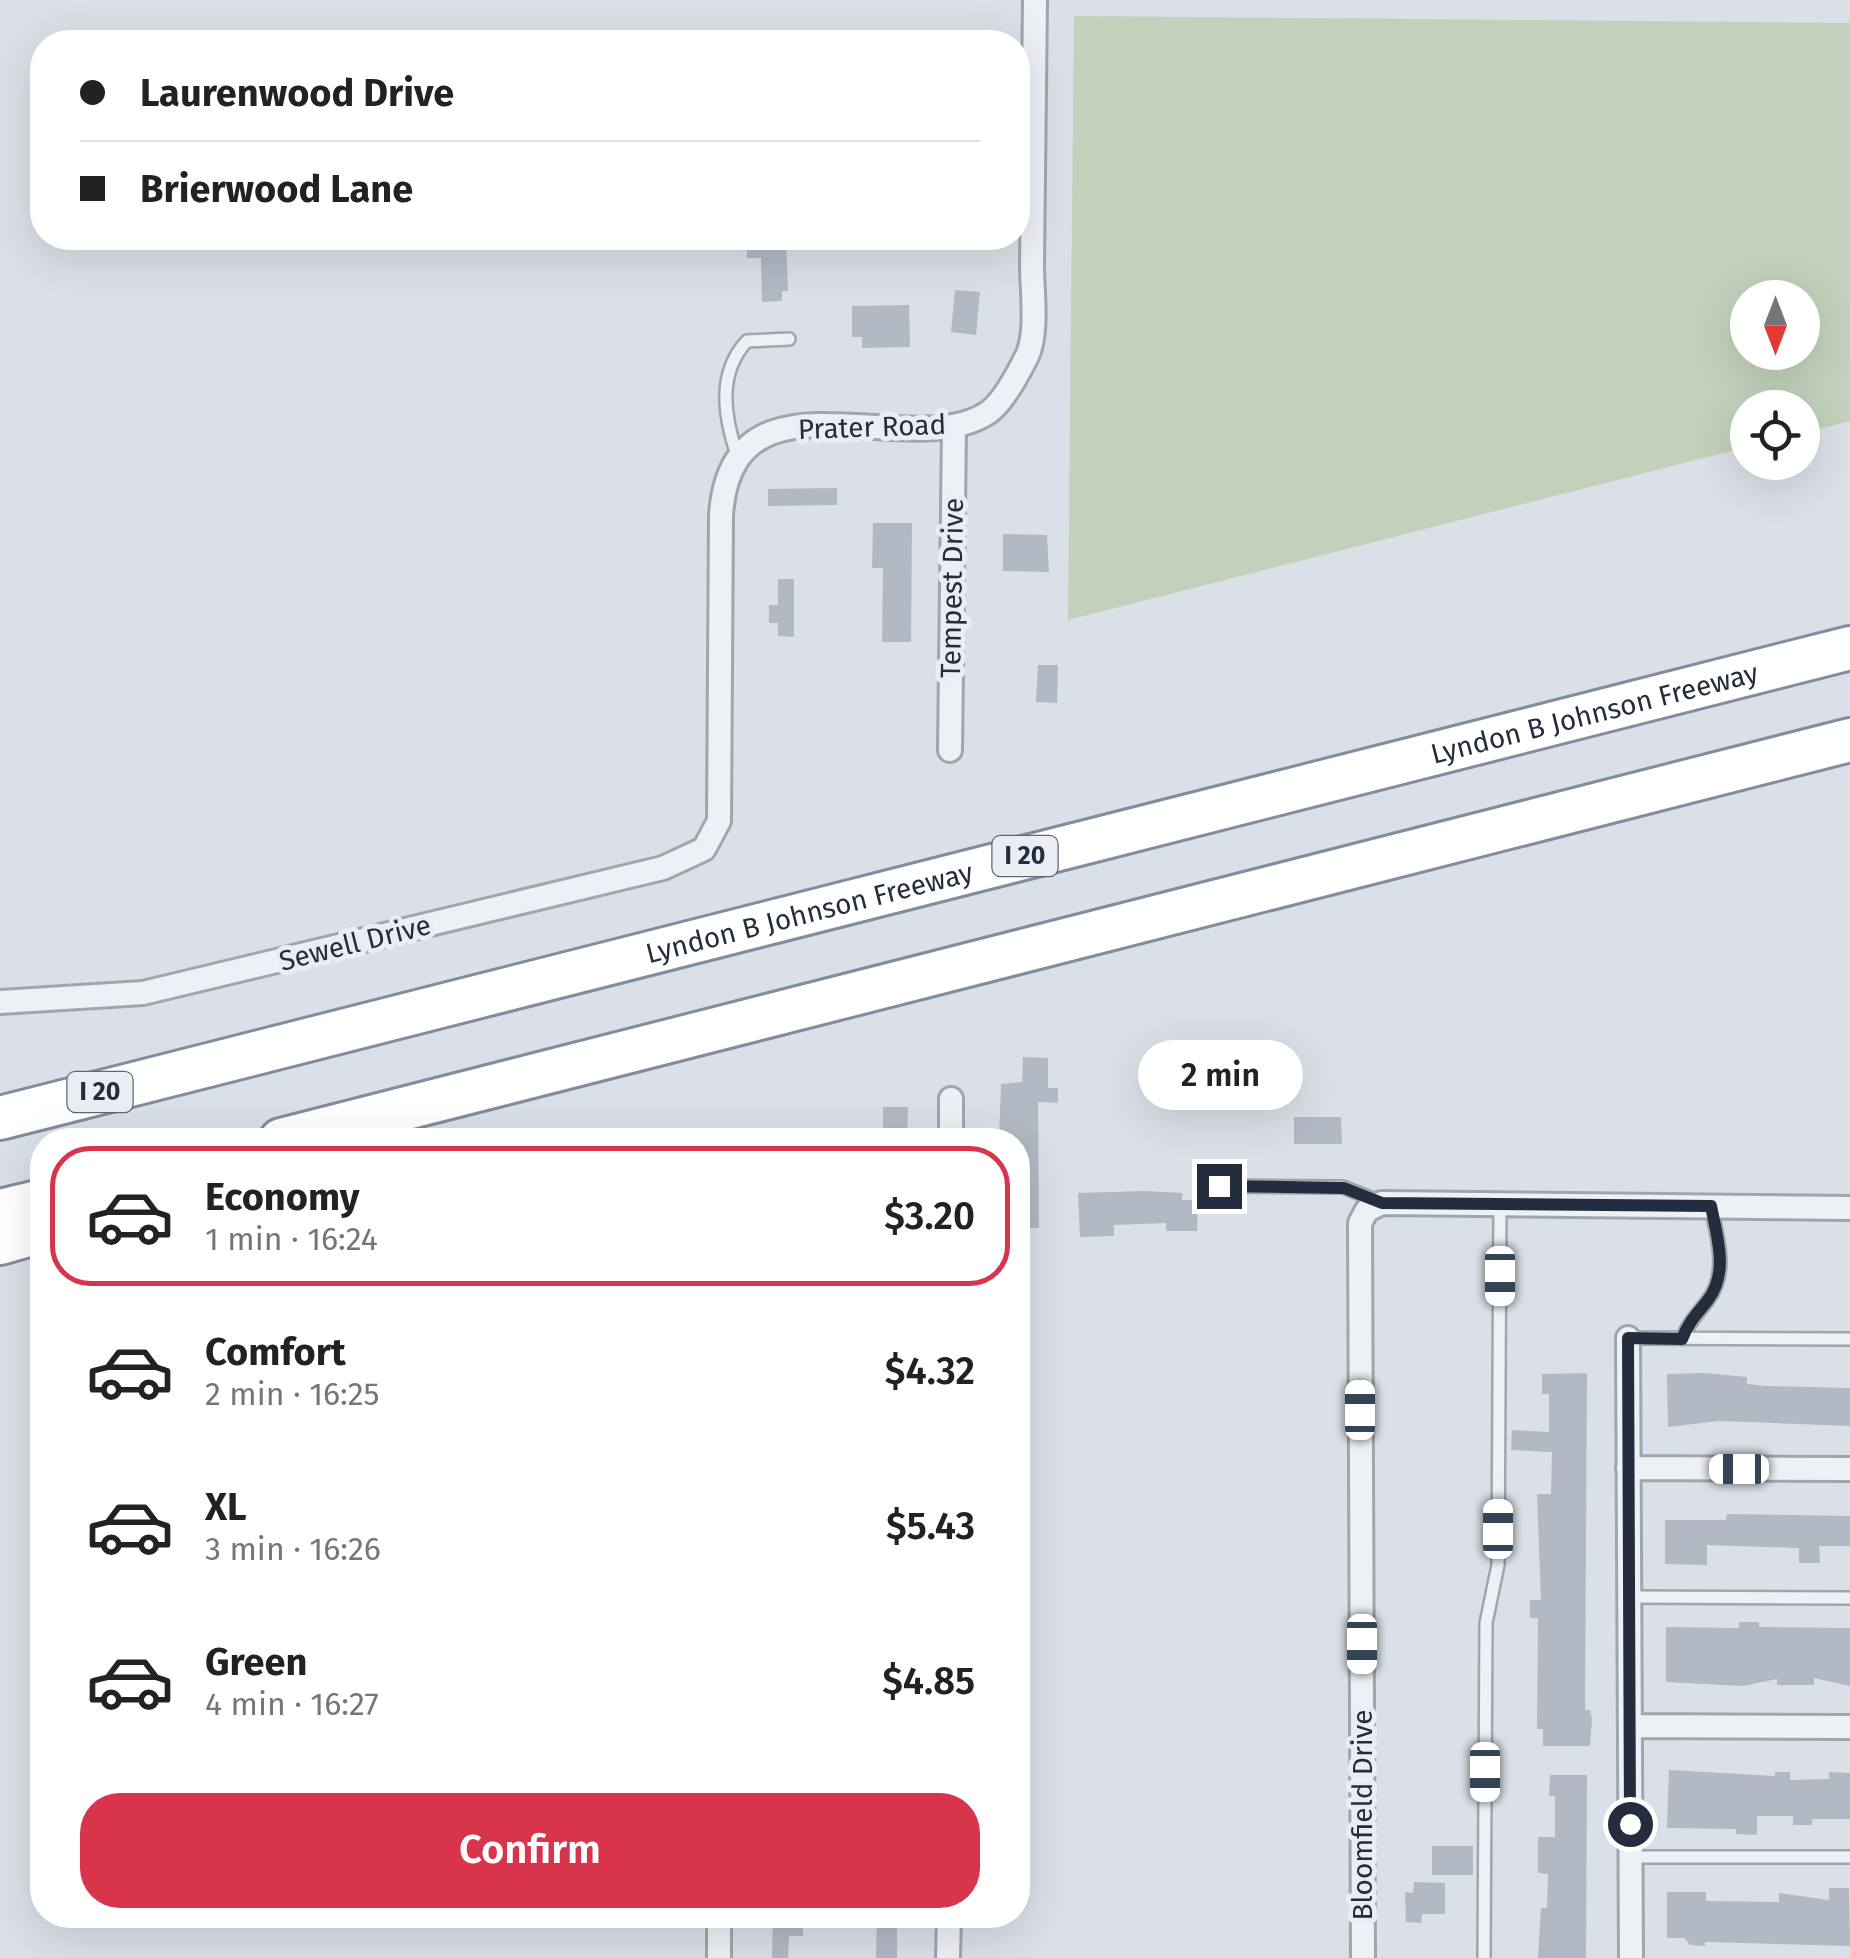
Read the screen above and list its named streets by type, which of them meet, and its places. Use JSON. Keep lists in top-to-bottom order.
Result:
{
  "streets": {
    "highway": ["Lyndon B Johnson Freeway", "I 20"],
    "street": [
      "Prater Road",
      "Tempest Drive",
      "Sewell Drive",
      "Bloomfield Drive"
    ]
  },
  "crossings": [
    ["Prater Road", "Tempest Drive"],
    ["Prater Road", "Sewell Drive"]
  ],
  "north": "bottom",
  "page": {
    "banner": ["Laurenwood Drive", "Brierwood Lane"],
    "bubble": "2 min",
    "list": [
      {
        "name": "Economy",
        "note": "1 min · 16:24",
        "value": "$3.20"
      },
      {
        "name": "Comfort",
        "note": "2 min · 16:25",
        "value": "$4.32"
      },
      {
        "name": "XL",
        "note": "3 min · 16:26",
        "value": "$5.43"
      },
      {
        "name": "Green",
        "note": "4 min · 16:27",
        "value": "$4.85"
      }
    ],
    "buttons": "Confirm"
  }
}
